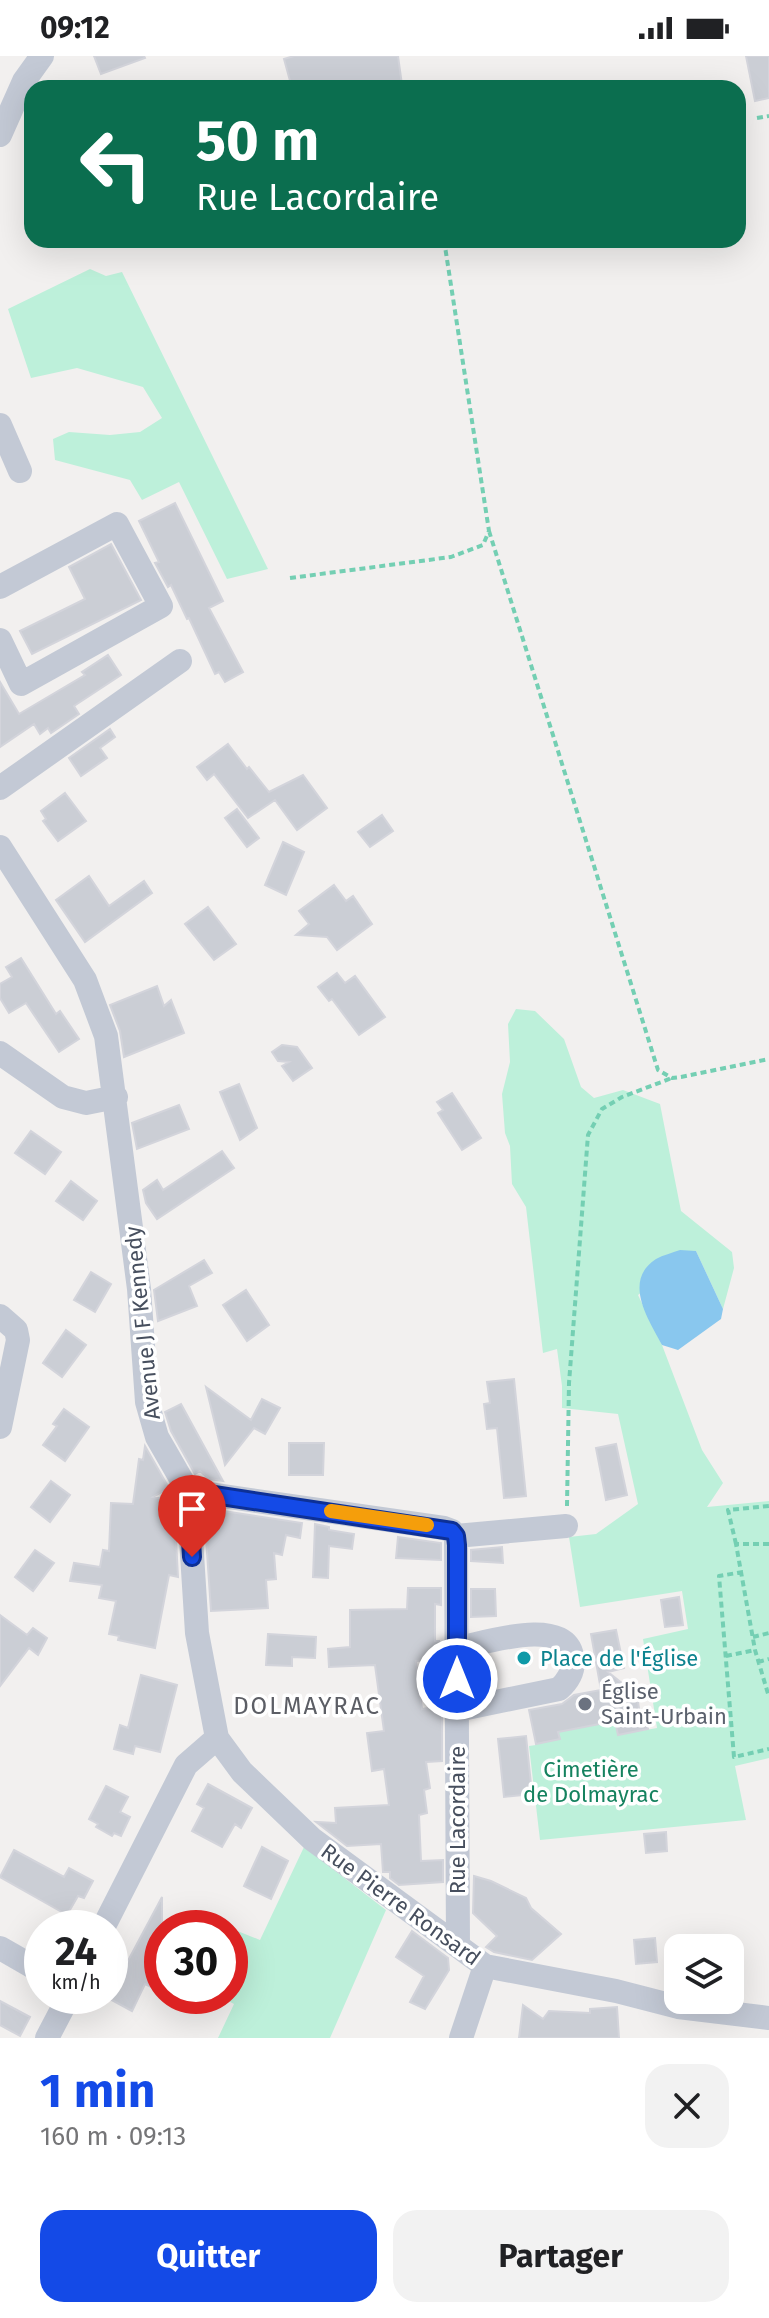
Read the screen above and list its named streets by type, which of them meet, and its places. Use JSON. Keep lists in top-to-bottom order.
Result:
{
  "streets": {
    "street": ["Avenue J F Kennedy", "Rue Lacordaire", "Rue Pierre Ronsard"]
  },
  "crossings": [
    ["Avenue J F Kennedy", "Rue Pierre Ronsard"],
    ["Rue Lacordaire", "Rue Pierre Ronsard"]
  ],
  "districts": ["DOLMAYRAC"],
  "parks": ["Cimetière de Dolmayrac"],
  "places": ["Place de l'Église", "Église Saint-Urbain"],
  "page": {
    "status": "09:12",
    "turn": ["50 m", "Rue Lacordaire"],
    "speed": "24 km/h",
    "limit": "30",
    "heading": ["1 min", "160 m · 09:13"],
    "buttons": ["Quitter", "Partager"]
  }
}
